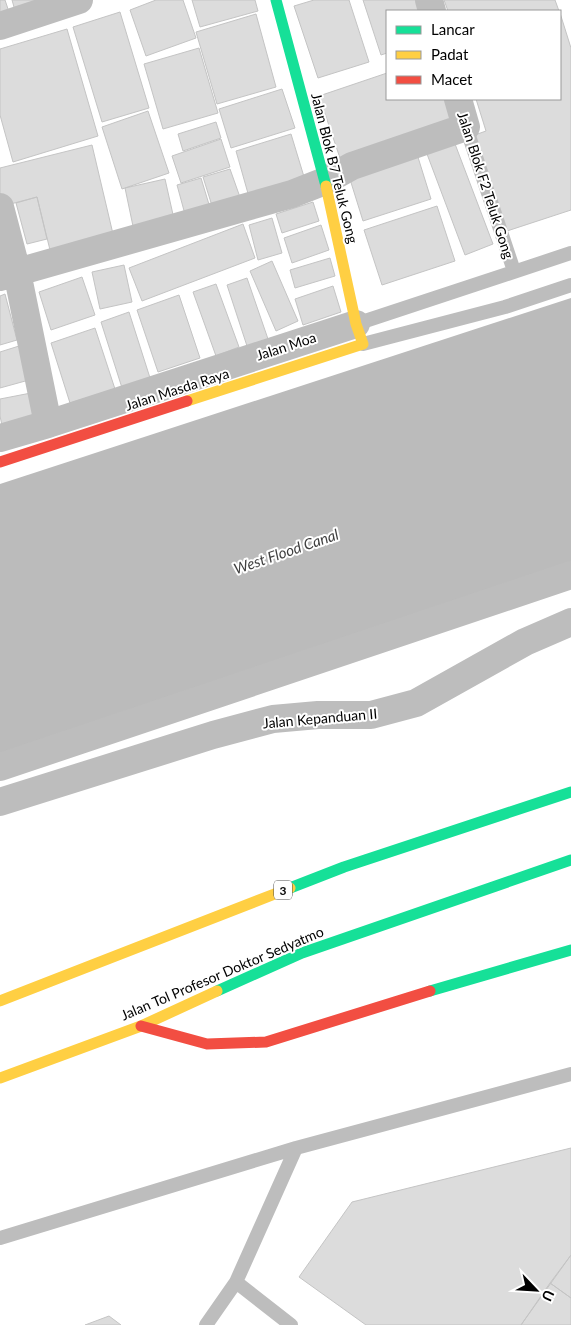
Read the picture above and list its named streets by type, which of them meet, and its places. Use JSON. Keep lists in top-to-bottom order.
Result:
{
  "streets": {
    "main road": [
      "Jalan Blok B7 Teluk Gong",
      "Jalan Masda Raya",
      "3",
      "Jalan Tol Profesor Doktor Sedyatmo"
    ],
    "street": ["Jalan Blok F2 Teluk Gong", "Jalan Moa", "Jalan Kepanduan II"]
  },
  "crossings": [
    ["Jalan Blok B7 Teluk Gong", "Jalan Moa"],
    ["Jalan Blok B7 Teluk Gong", "Jalan Masda Raya"],
    ["Jalan Blok F2 Teluk Gong", "Jalan Moa"],
    ["Jalan Moa", "Jalan Masda Raya"]
  ],
  "water": ["West Flood Canal"],
  "legend": ["Lancar", "Padat", "Macet"],
  "north": "bottom right"
}
